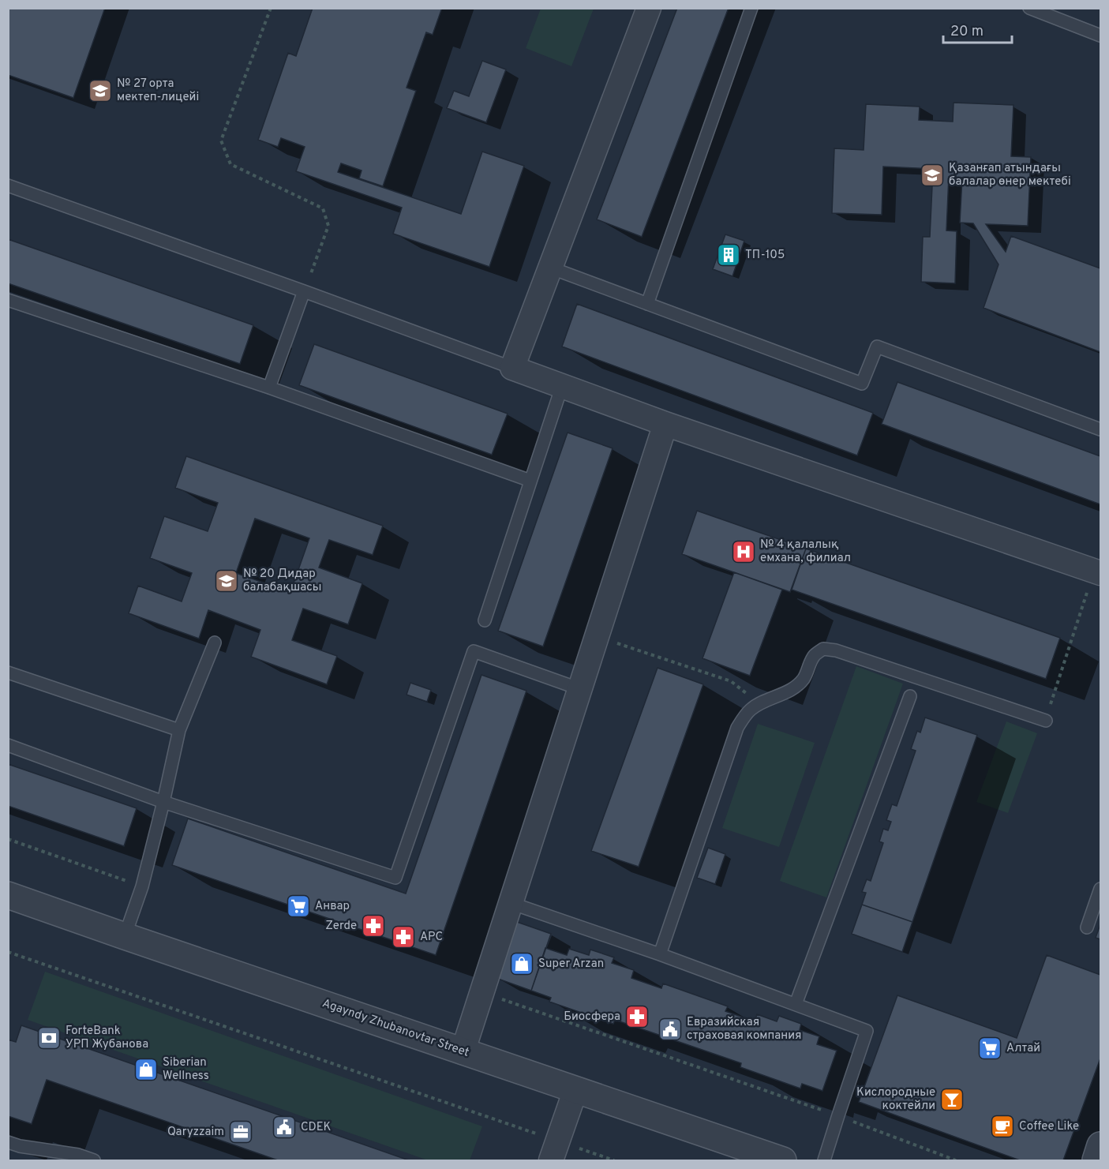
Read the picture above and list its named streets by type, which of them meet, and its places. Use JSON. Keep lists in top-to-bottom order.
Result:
{
  "streets": {
    "street": ["Agayndy Zhubanovtar Street"]
  },
  "places": {
    "school or university": ["№ 27 орта мектеп-лицейі", "Қазанғап атындағы балалар өнер мектебі", "№ 20 Дидар балабақшасы"],
    "building": ["ТП-105"],
    "hospital": ["№ 4 қалалық емхана, филиал"],
    "supermarket": ["Анвар", "Алтай"],
    "pharmacy": ["Zerde", "АРС", "Биосфера"],
    "shop": ["Super Arzan", "Siberian Wellness"],
    "public building": ["Евразийская страховая компания", "CDEK"],
    "bank": ["ForteBank УРП Жубанова"],
    "bar": ["Кислородные коктейли"],
    "cafe": ["Coffee Like"],
    "office": ["Qaryzzaim"]
  },
  "scale_bar": "20 m"
}
